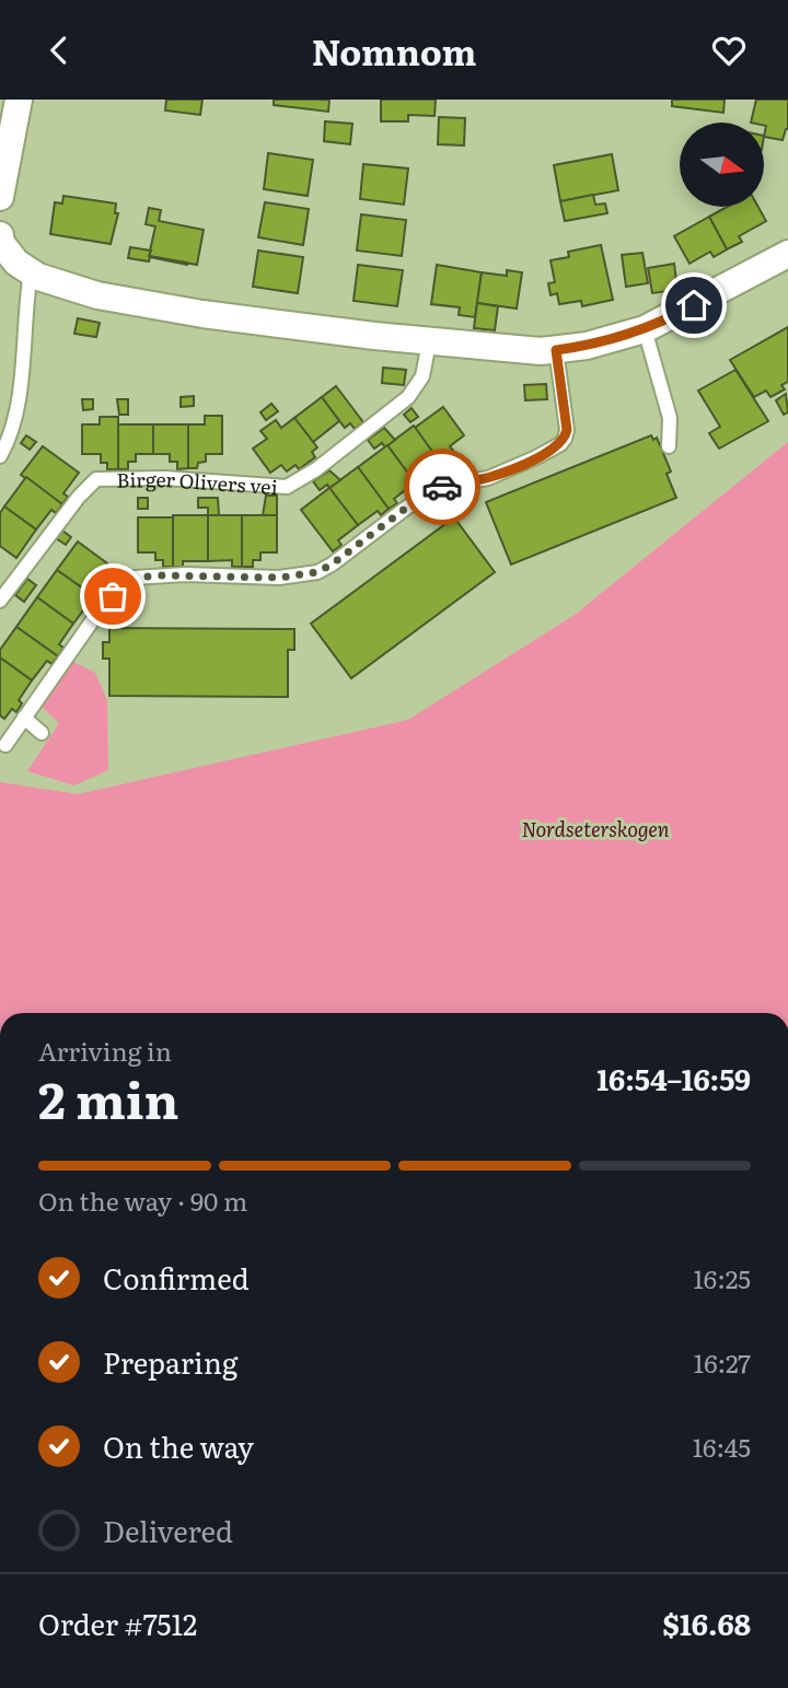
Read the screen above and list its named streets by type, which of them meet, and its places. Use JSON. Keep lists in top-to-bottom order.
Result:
{
  "streets": {
    "lane": ["Birger Olivers vei"]
  },
  "parks": ["Nordseterskogen"],
  "north": "right",
  "page": {
    "header": "Nomnom",
    "heading": ["2 min", "Arriving in", "16:54–16:59"],
    "panel": ["Order #7512", "$16.68"],
    "bar": "On the way · 90 m",
    "list": [
      ["Confirmed", "16:25"],
      ["Preparing", "16:27"],
      ["On the way", "16:45"],
      "Delivered"
    ]
  }
}
